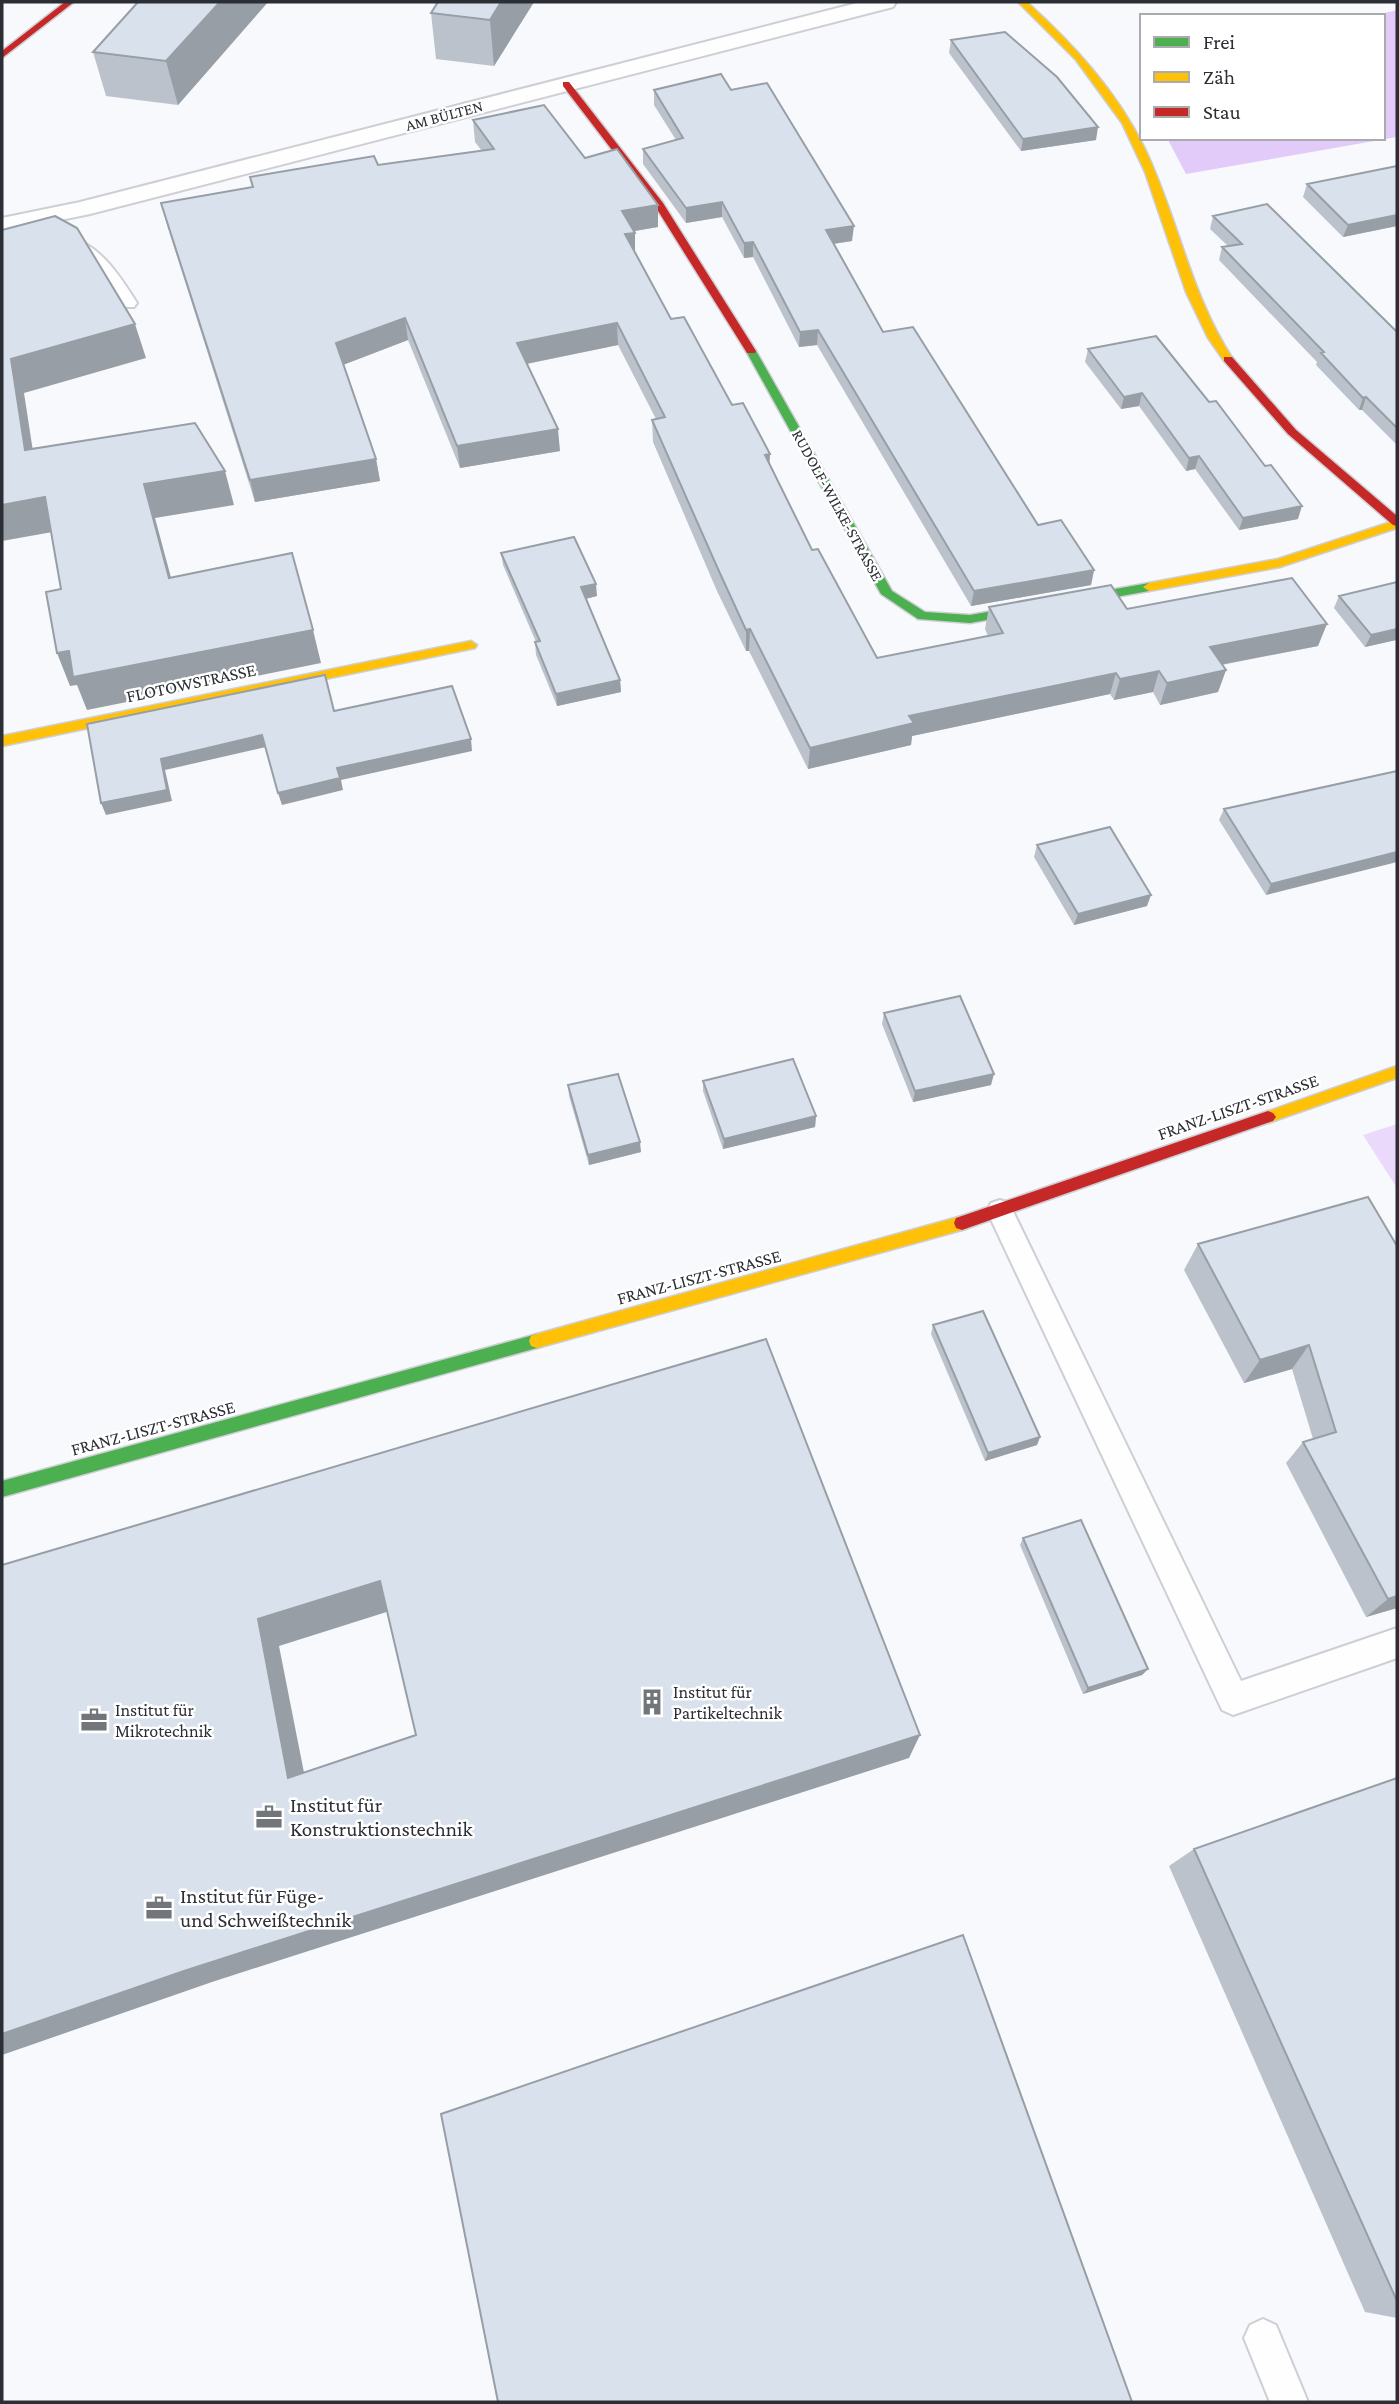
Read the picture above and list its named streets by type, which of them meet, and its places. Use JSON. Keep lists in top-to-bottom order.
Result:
{
  "streets": {
    "street": [
      "AM BÜLTEN",
      "RUDOLF-WILKE-STRASSE",
      "FLOTOWSTRASSE",
      "FRANZ-LISZT-STRASSE"
    ]
  },
  "crossings": [
    ["AM BÜLTEN", "RUDOLF-WILKE-STRASSE"]
  ],
  "places": {
    "building": ["Institut für Partikeltechnik"],
    "office": ["Institut für Mikrotechnik", "Institut für Konstruktionstechnik", "Institut für Füge- und Schweißtechnik"]
  },
  "legend": ["Frei", "Zäh", "Stau"]
}
